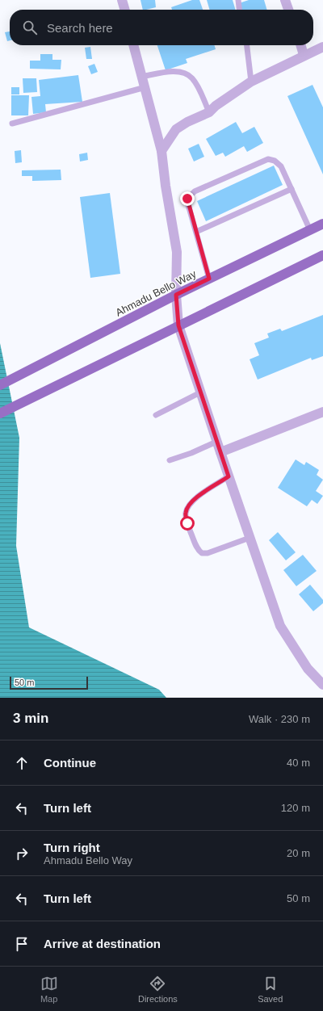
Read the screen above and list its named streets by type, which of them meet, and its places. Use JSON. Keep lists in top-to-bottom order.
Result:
{
  "streets": {
    "main road": ["Ahmadu Bello Way"]
  },
  "scale_bar": "50 m",
  "page": {
    "search": "Search here",
    "scale": "50 m",
    "heading": ["3 min", "Walk · 230 m"],
    "list": [
      ["Continue", "40 m"],
      ["Turn left", "120 m"],
      ["Turn right", "Ahmadu Bello Way", "20 m"],
      ["Turn left", "50 m"],
      "Arrive at destination"
    ],
    "nav": ["Map", "Directions", "Saved"]
  }
}
